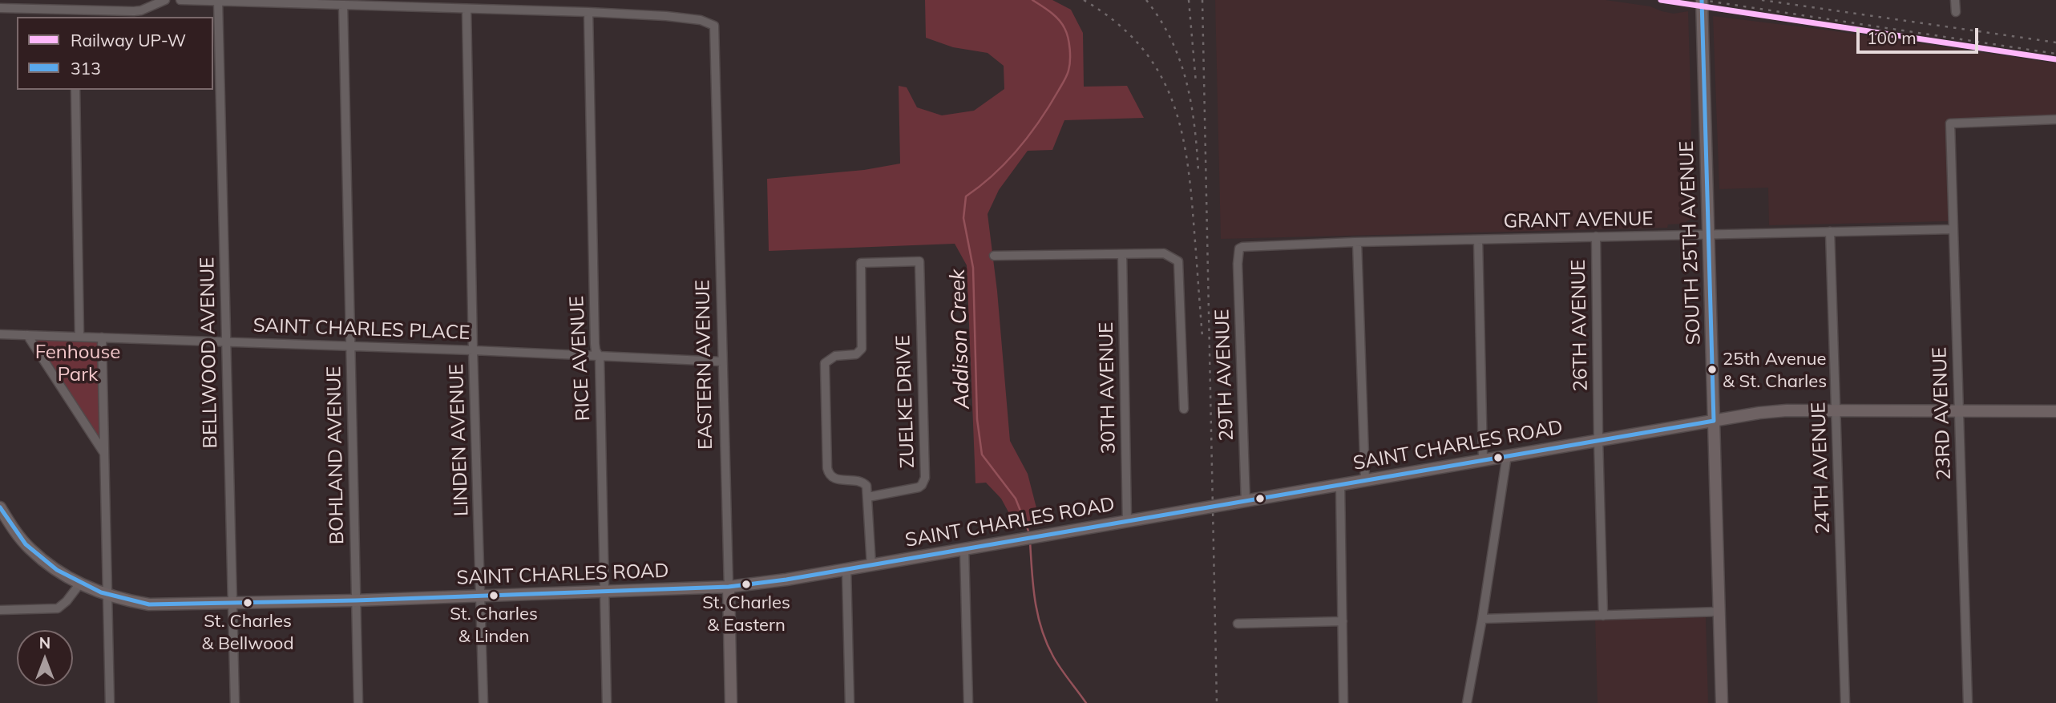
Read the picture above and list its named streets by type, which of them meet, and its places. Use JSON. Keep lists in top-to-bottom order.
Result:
{
  "streets": {
    "main road": ["SOUTH 25TH AVENUE", "EASTERN AVENUE", "SAINT CHARLES ROAD"],
    "street": [
      "GRANT AVENUE",
      "26TH AVENUE",
      "SAINT CHARLES PLACE",
      "BELLWOOD AVENUE",
      "RICE AVENUE",
      "29TH AVENUE",
      "30TH AVENUE",
      "ZUELKE DRIVE",
      "23RD AVENUE",
      "LINDEN AVENUE",
      "BOHLAND AVENUE",
      "24TH AVENUE"
    ]
  },
  "crossings": [
    ["GRANT AVENUE", "SOUTH 25TH AVENUE"],
    ["GRANT AVENUE", "26TH AVENUE"],
    ["GRANT AVENUE", "29TH AVENUE"],
    ["GRANT AVENUE", "23RD AVENUE"],
    ["GRANT AVENUE", "24TH AVENUE"],
    ["SOUTH 25TH AVENUE", "SAINT CHARLES ROAD"],
    ["26TH AVENUE", "SAINT CHARLES ROAD"],
    ["SAINT CHARLES PLACE", "BELLWOOD AVENUE"],
    ["SAINT CHARLES PLACE", "RICE AVENUE"],
    ["SAINT CHARLES PLACE", "EASTERN AVENUE"],
    ["SAINT CHARLES PLACE", "LINDEN AVENUE"],
    ["SAINT CHARLES PLACE", "BOHLAND AVENUE"],
    ["BELLWOOD AVENUE", "SAINT CHARLES ROAD"],
    ["RICE AVENUE", "EASTERN AVENUE"],
    ["RICE AVENUE", "SAINT CHARLES ROAD"],
    ["EASTERN AVENUE", "SAINT CHARLES ROAD"],
    ["29TH AVENUE", "SAINT CHARLES ROAD"],
    ["30TH AVENUE", "SAINT CHARLES ROAD"],
    ["23RD AVENUE", "SAINT CHARLES ROAD"],
    ["LINDEN AVENUE", "SAINT CHARLES ROAD"],
    ["SAINT CHARLES ROAD", "BOHLAND AVENUE"],
    ["SAINT CHARLES ROAD", "24TH AVENUE"]
  ],
  "water": ["Addison Creek"],
  "parks": ["Fenhouse Park"],
  "places": [
    "25th Avenue & St. Charles",
    "St. Charles & Eastern",
    "St. Charles & Linden",
    "St. Charles & Bellwood"
  ],
  "lines": ["rail line UP-W", "transit line 313"],
  "legend": ["Railway UP-W", "313"],
  "scale_bar": "100 m",
  "north": "top"
}
